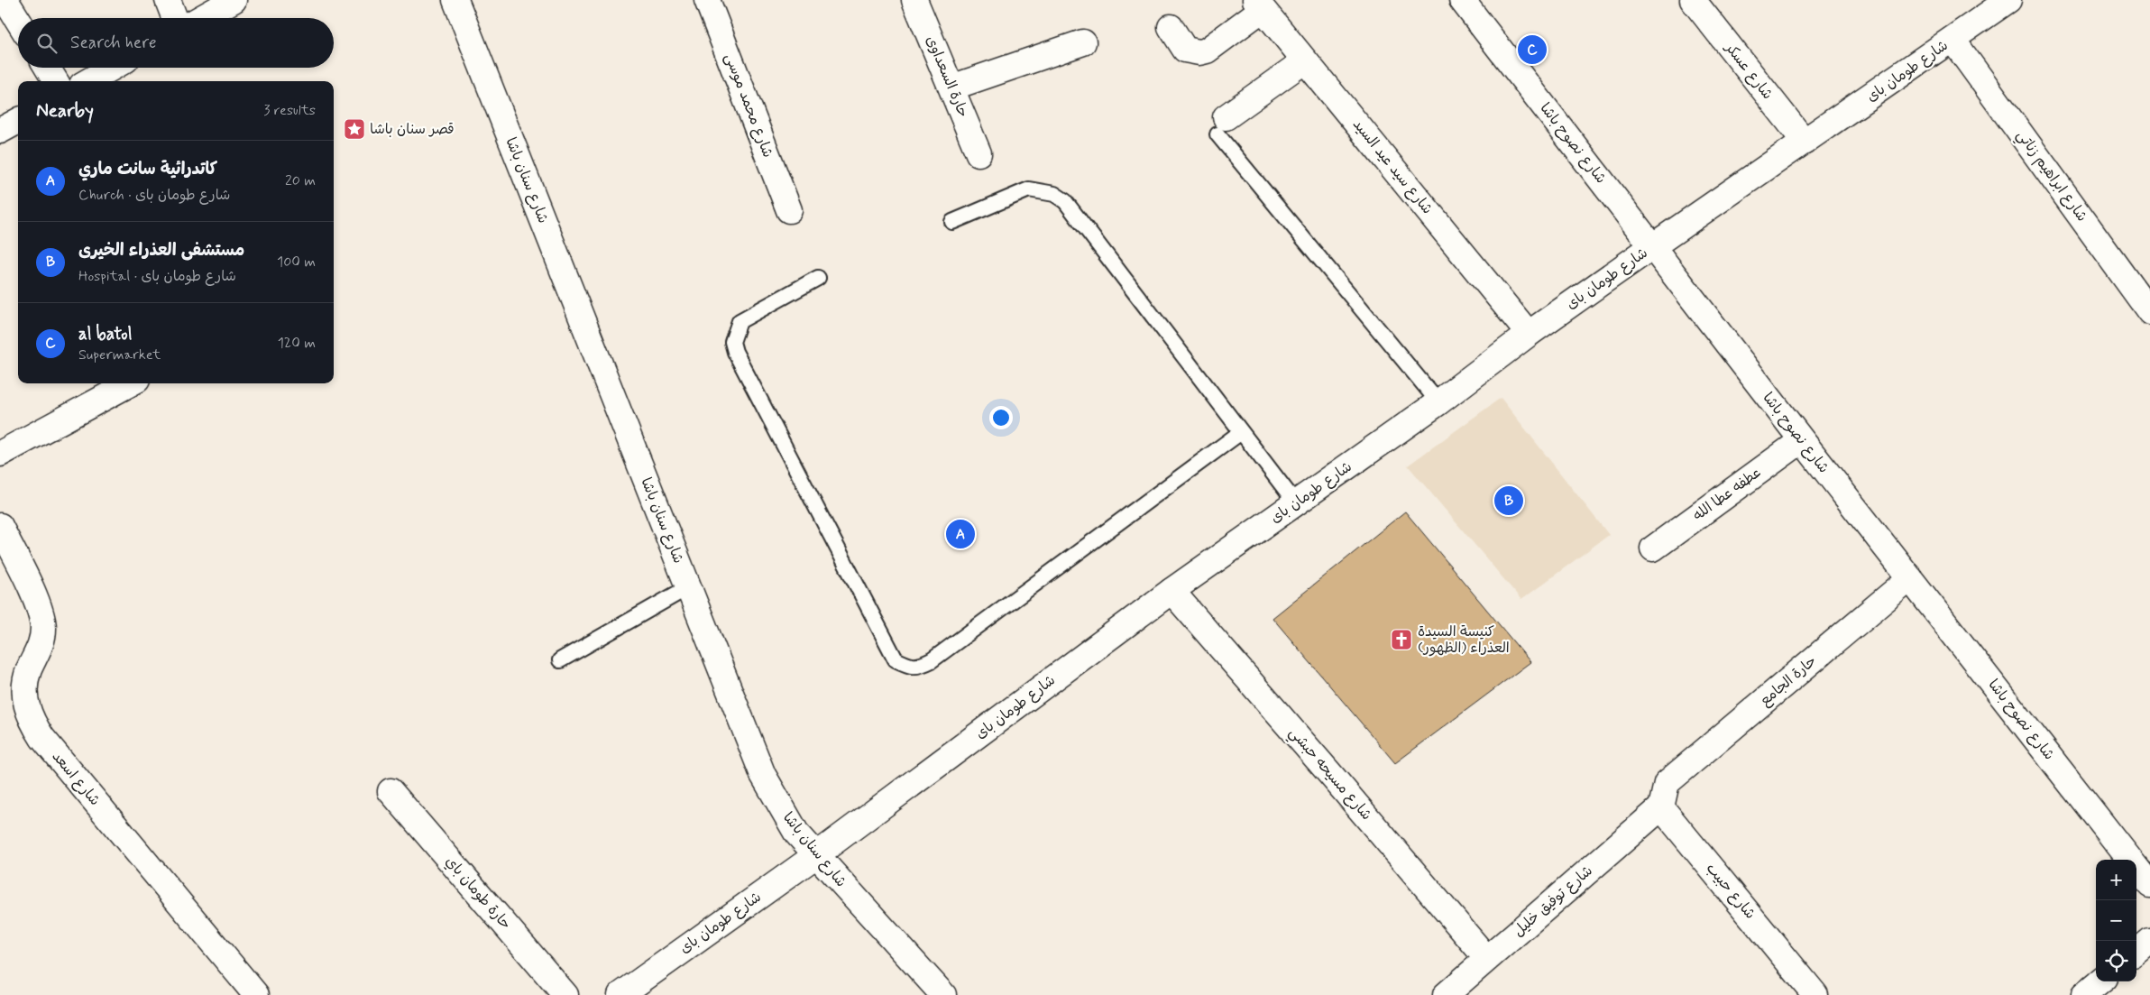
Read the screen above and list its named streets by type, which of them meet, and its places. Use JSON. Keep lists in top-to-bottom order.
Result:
{
  "streets": {
    "street": [
      "شارع عسكر",
      "شارع طومان باى",
      "حارة السعداوى",
      "شارع محمد موسى",
      "شارع نصوح باشا",
      "شارع سيد عيد السيد",
      "شارع ابراهيم زناتي",
      "شارع سنان باشا",
      "عطفه عطا الله",
      "حارة الجامع",
      "شارع مسيحه حبشي",
      "شارع اسعد",
      "شارع حبيب",
      "حارة طومان باي",
      "شارع توفيق خليل"
    ]
  },
  "crossings": [
    ["شارع عسكر", "شارع طومان باى"],
    ["شارع طومان باى", "شارع نصوح باشا"],
    ["شارع طومان باى", "شارع سيد عيد السيد"],
    ["شارع طومان باى", "شارع ابراهيم زناتي"],
    ["شارع طومان باى", "شارع سنان باشا"],
    ["شارع طومان باى", "شارع مسيحه حبشي"],
    ["شارع نصوح باشا", "عطفه عطا الله"],
    ["شارع نصوح باشا", "حارة الجامع"],
    ["حارة الجامع", "شارع حبيب"],
    ["حارة الجامع", "شارع توفيق خليل"],
    ["شارع مسيحه حبشي", "شارع توفيق خليل"],
    ["شارع حبيب", "شارع توفيق خليل"]
  ],
  "places": {
    "place": ["قصر سنان باشا"],
    "church": ["كنيسة السيدة العذراء (الظهور)"]
  },
  "page": {
    "search": "Search here",
    "pins": ["C", "B", "A"],
    "heading": ["Nearby", "3 results"],
    "list": [
      {
        "mark": "A",
        "name": "كاتدرائية سانت ماري",
        "note": "Church · شارع طومان باى",
        "value": "20 m"
      },
      {
        "mark": "B",
        "name": "مستشفى العذراء الخيرى",
        "note": "Hospital · شارع طومان باى",
        "value": "100 m"
      },
      {
        "mark": "C",
        "name": "al batol",
        "note": "Supermarket",
        "value": "120 m"
      }
    ],
    "map_buttons": ["+", "−"]
  }
}
